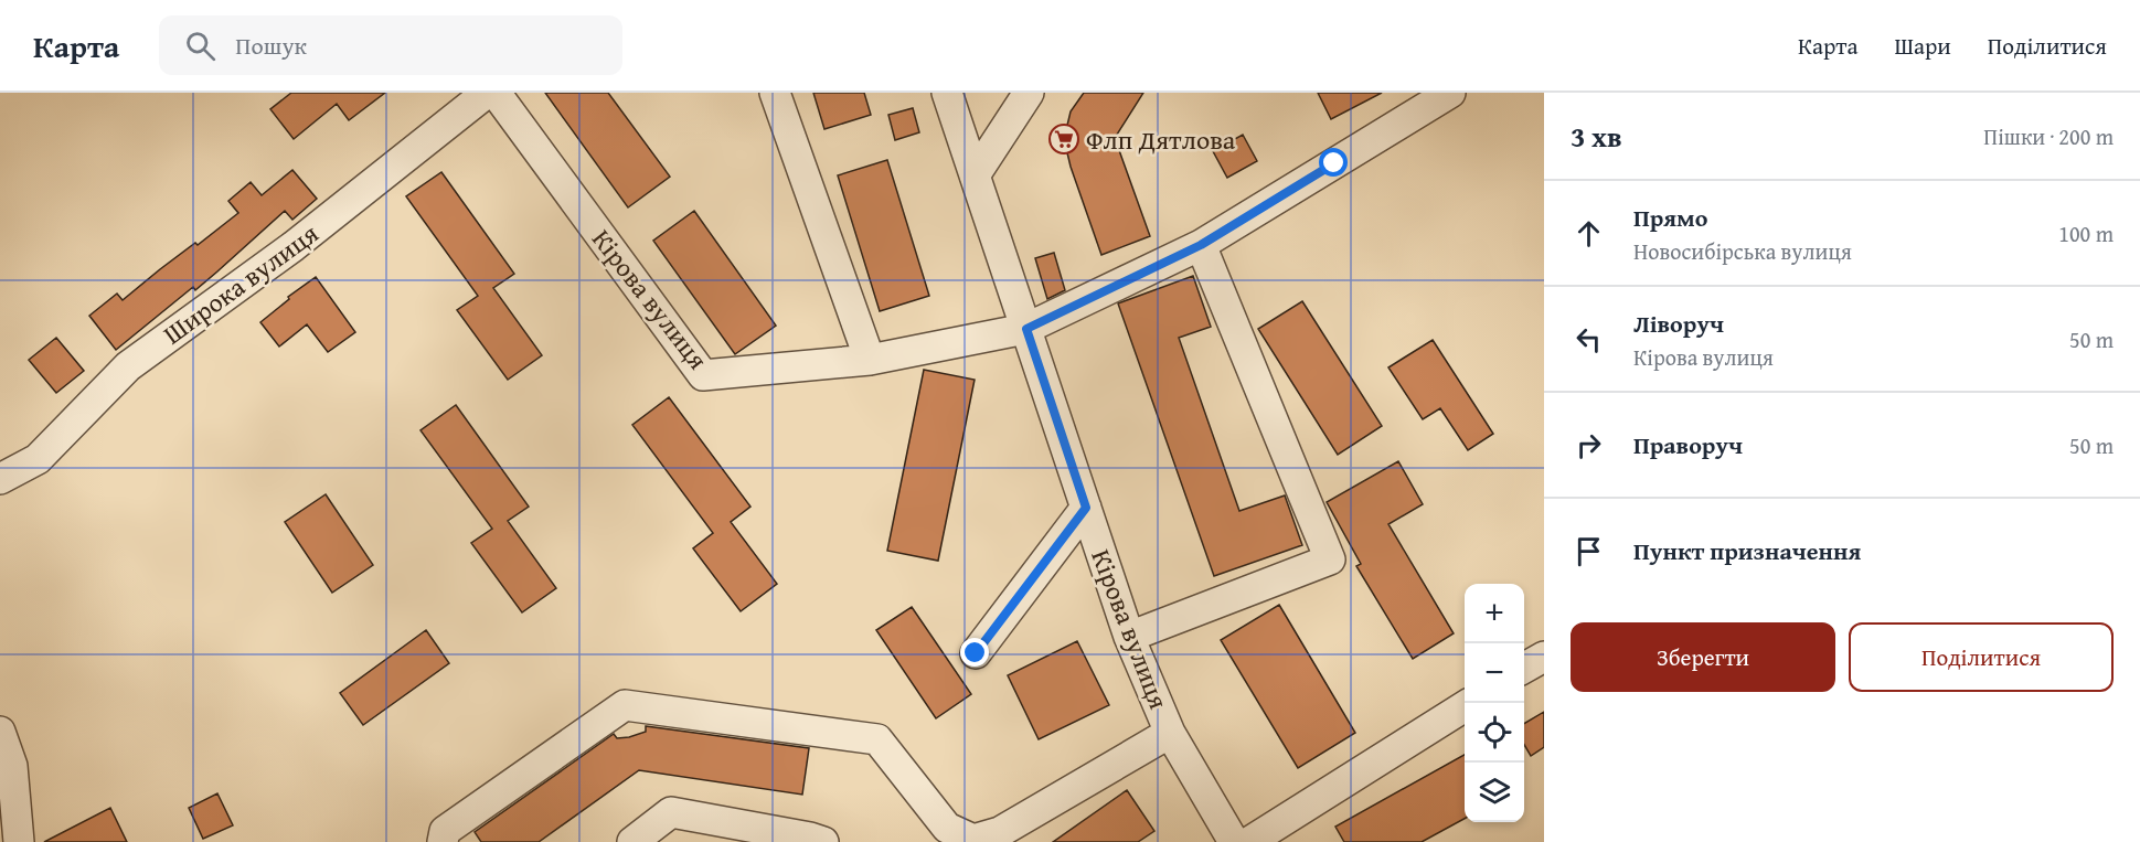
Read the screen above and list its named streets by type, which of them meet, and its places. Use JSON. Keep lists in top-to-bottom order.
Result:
{
  "streets": {
    "street": ["Широка вулиця", "Кірова вулиця"]
  },
  "places": {
    "supermarket": ["Флп Дятлова"]
  },
  "page": {
    "header": "Карта",
    "search": "Пошук",
    "nav": ["Карта", "Шари", "Поділитися"],
    "heading": ["3 хв", "Пішки · 200 m"],
    "list": [
      ["Прямо", "Новосибірська вулиця", "100 m"],
      ["Ліворуч", "Кірова вулиця", "50 m"],
      ["Праворуч", "50 m"],
      "Пункт призначення"
    ],
    "map_buttons": ["+", "−"],
    "buttons": ["Зберегти", "Поділитися"]
  }
}
